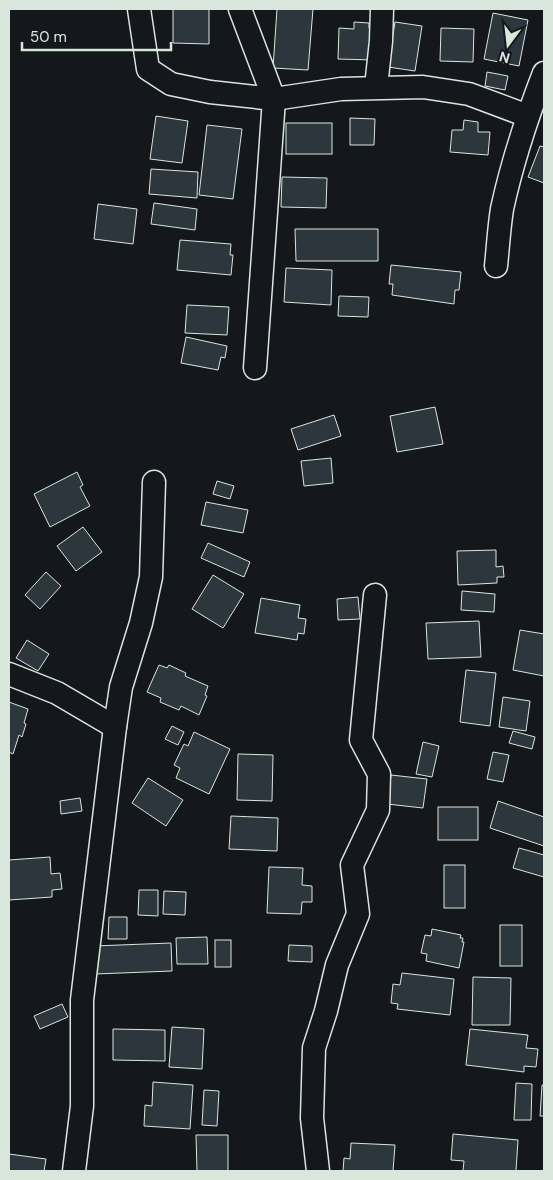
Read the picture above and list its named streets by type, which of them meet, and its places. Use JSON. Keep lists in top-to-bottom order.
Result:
{
  "scale_bar": "50 m",
  "north": "bottom"
}
